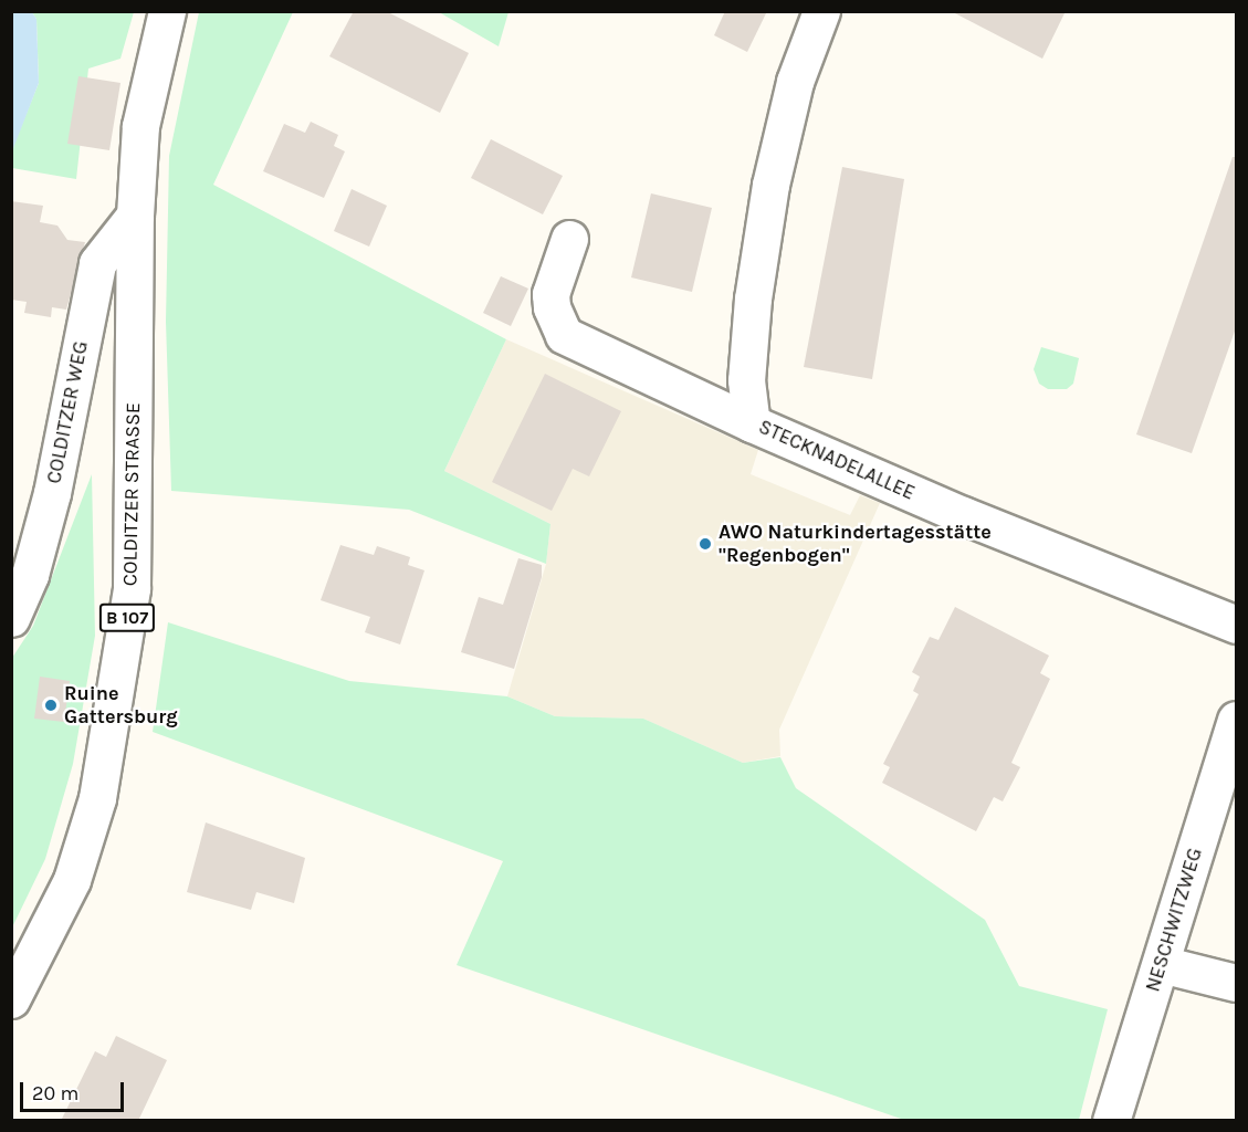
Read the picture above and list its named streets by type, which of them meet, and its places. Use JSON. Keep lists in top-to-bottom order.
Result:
{
  "streets": {
    "street": [
      "COLDITZER WEG",
      "STECKNADELALLEE",
      "COLDITZER STRASSE",
      "B 107",
      "NESCHWITZWEG"
    ]
  },
  "crossings": [
    ["COLDITZER WEG", "COLDITZER STRASSE"]
  ],
  "places": ["AWO Naturkindertagesstätte \"Regenbogen\"", "Ruine Gattersburg"],
  "scale_bar": "20 m"
}
